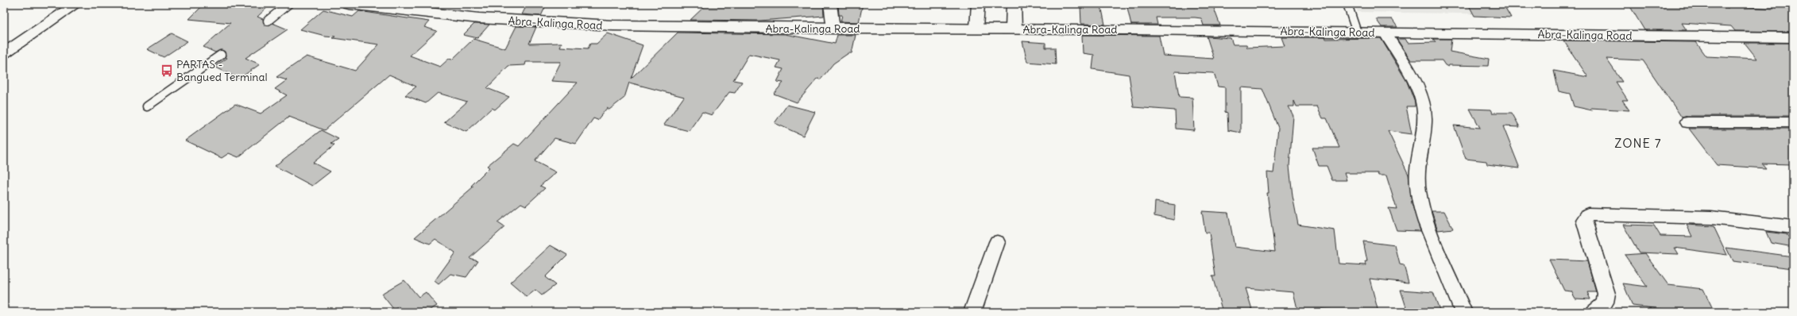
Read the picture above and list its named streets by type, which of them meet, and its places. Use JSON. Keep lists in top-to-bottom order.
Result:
{
  "streets": {
    "main road": ["Abra-Kalinga Road"]
  },
  "districts": ["ZONE 7"],
  "places": {
    "bus stop": ["PARTAS - Bangued Terminal"]
  }
}
